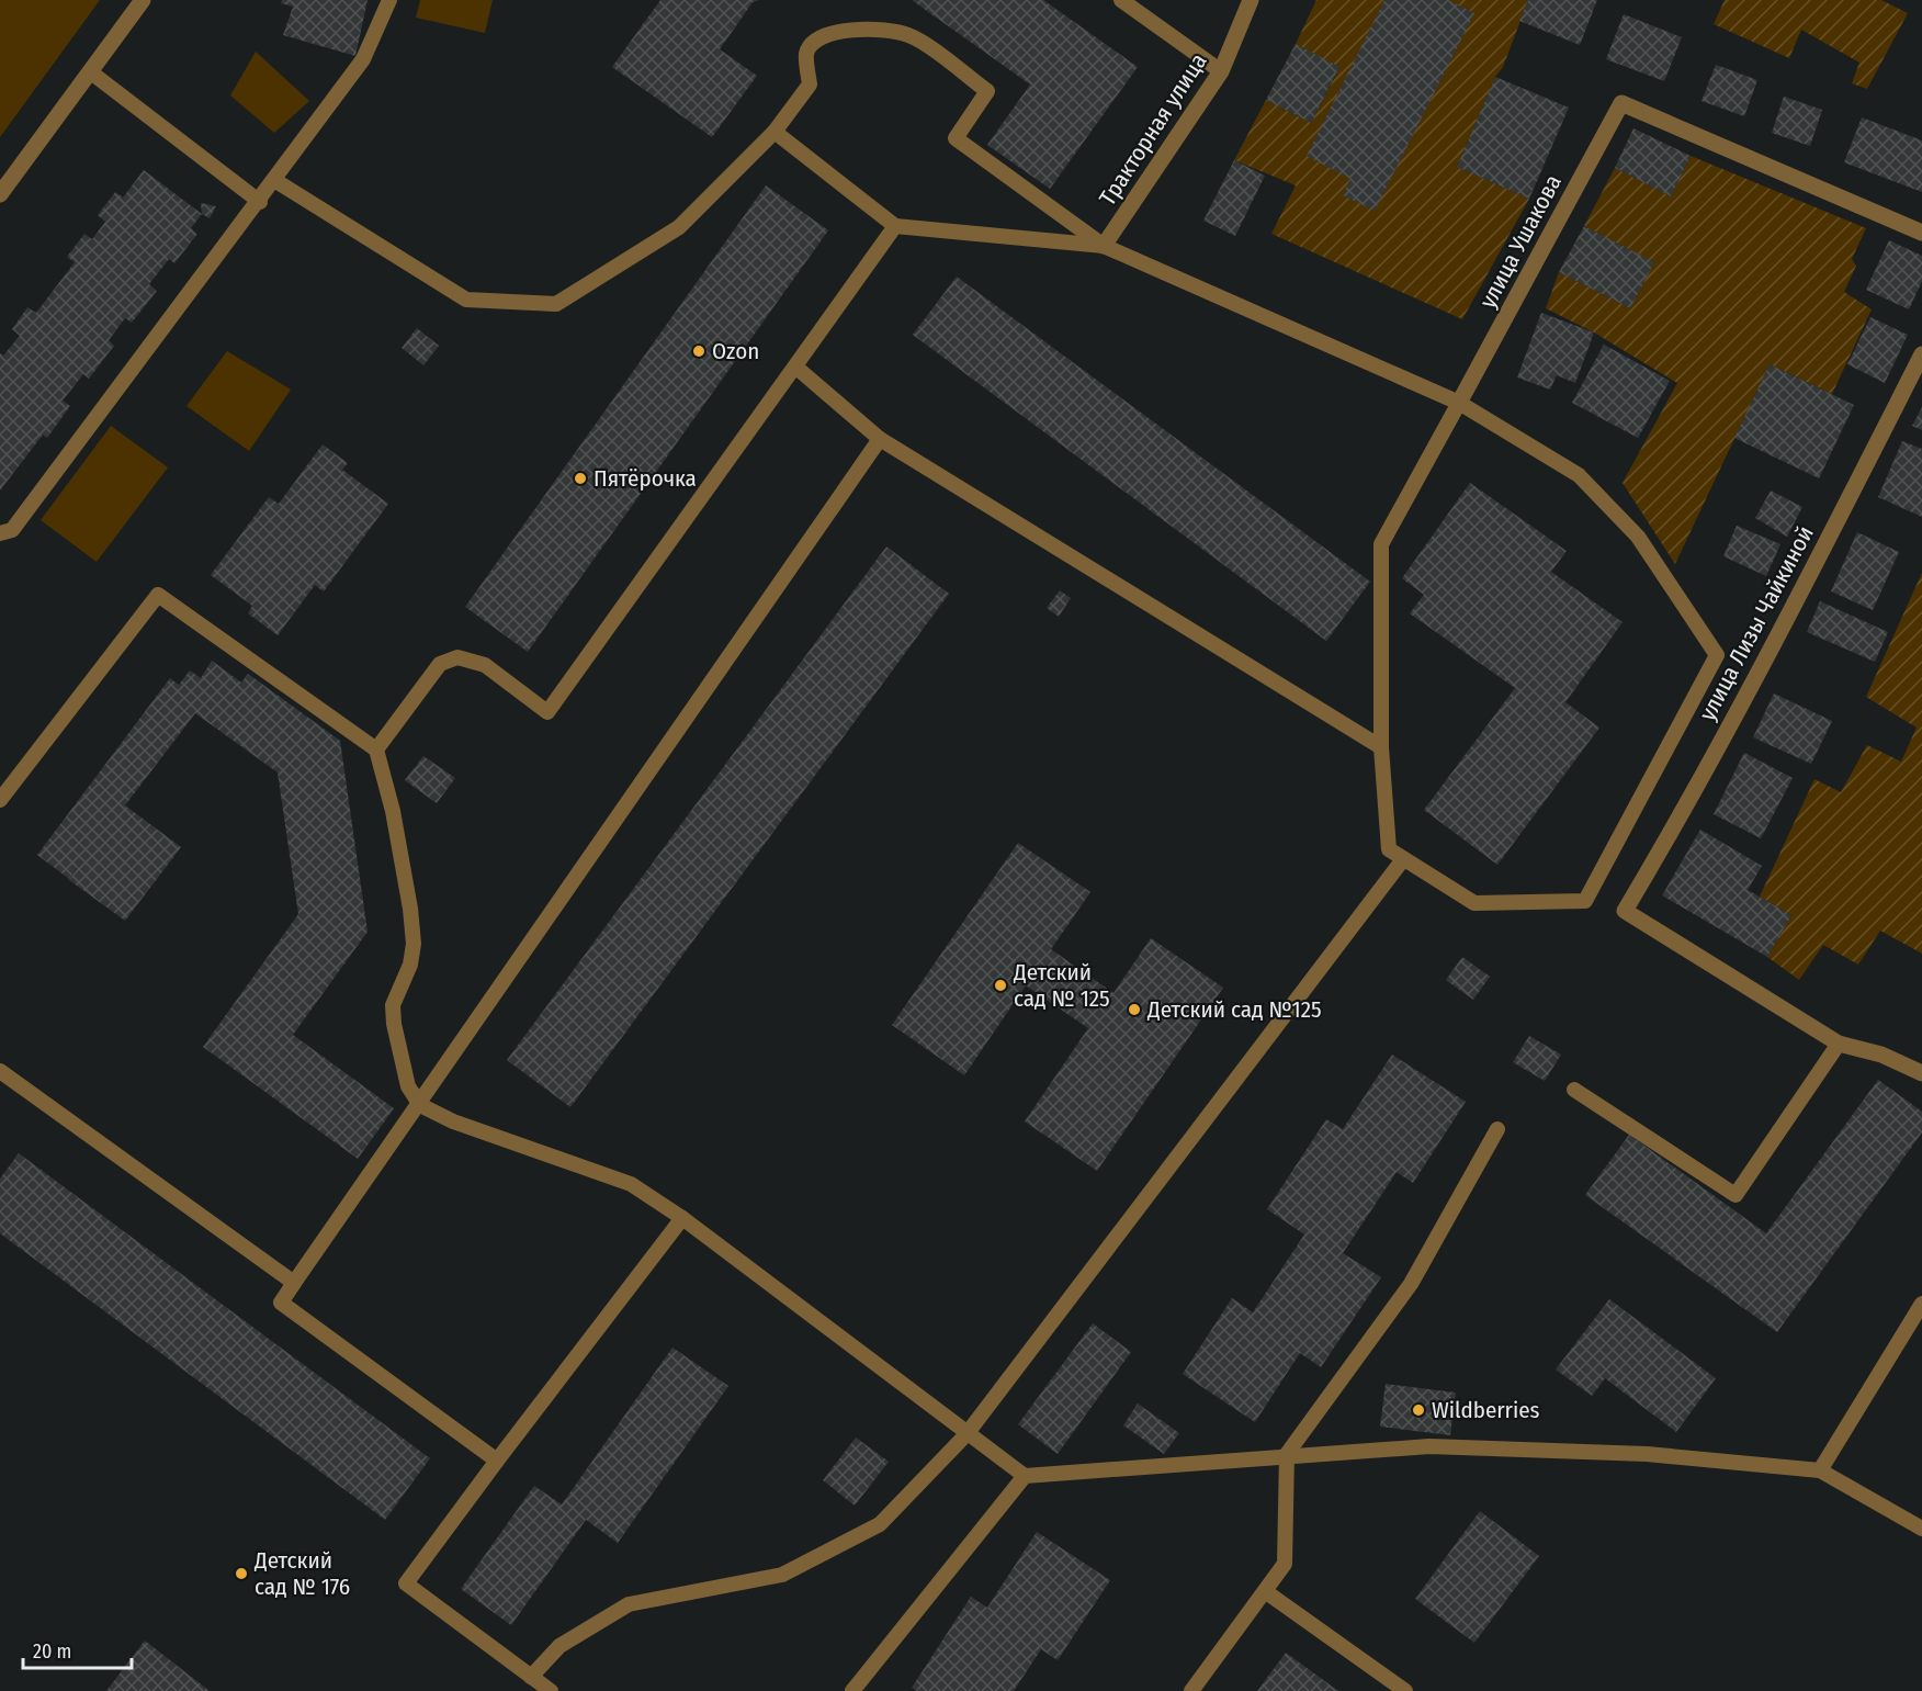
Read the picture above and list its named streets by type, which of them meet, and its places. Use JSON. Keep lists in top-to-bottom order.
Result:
{
  "streets": {
    "street": ["Тракторная улица", "улица Ушакова", "улица Лизы Чайкиной"]
  },
  "places": [
    "Ozon",
    "Пятёрочка",
    "Детский сад № 125",
    "Детский сад №125",
    "Wildberries",
    "Детский сад № 176"
  ],
  "scale_bar": "20 m"
}
